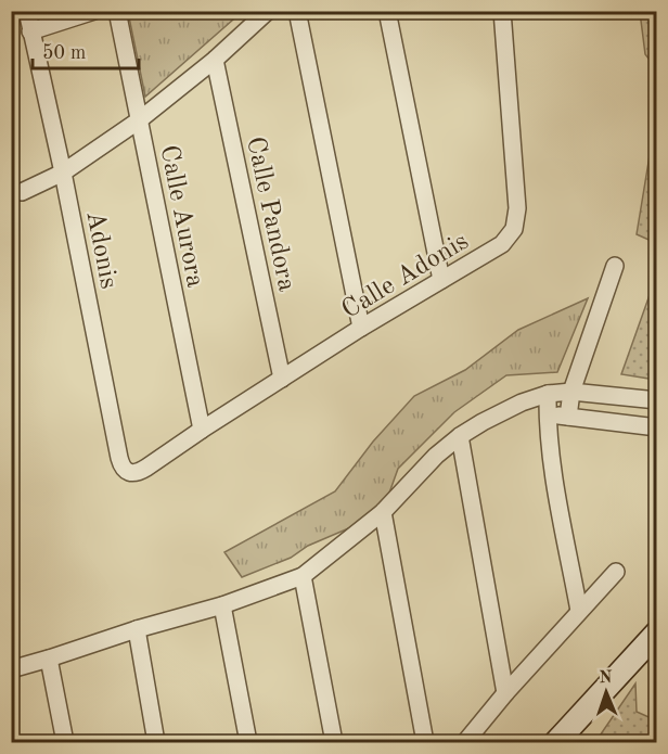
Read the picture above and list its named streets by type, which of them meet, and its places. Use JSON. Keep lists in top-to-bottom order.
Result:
{
  "streets": {
    "street": [
      "Calle Pandora",
      "Calle Aurora",
      "Adonis",
      "Calle Adonis"
    ]
  },
  "crossings": [
    ["Calle Pandora", "Calle Adonis"],
    ["Calle Aurora", "Calle Adonis"],
    ["Adonis", "Calle Adonis"]
  ],
  "scale_bar": "50 m",
  "north": "top"
}
